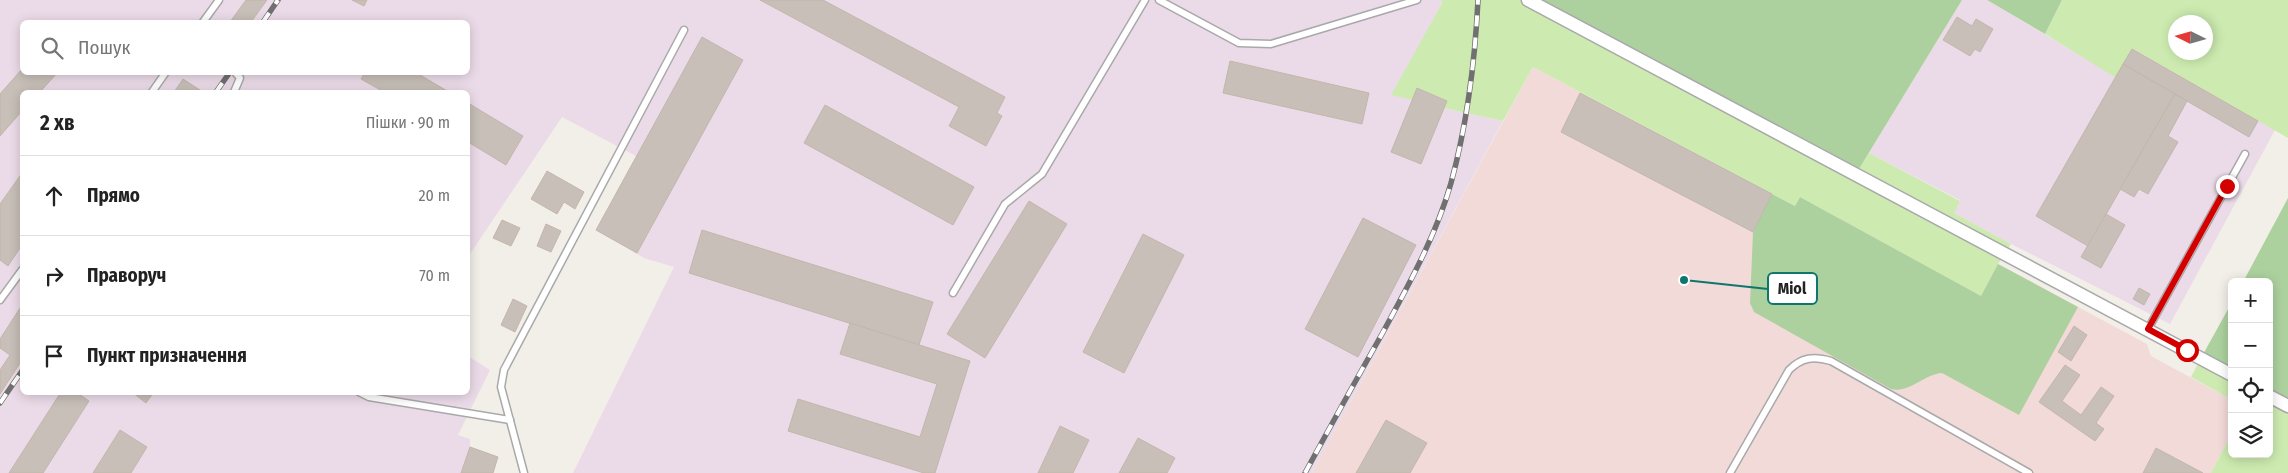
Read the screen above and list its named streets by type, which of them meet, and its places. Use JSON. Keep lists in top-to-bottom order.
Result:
{
  "places": ["Miol"],
  "north": "left",
  "page": {
    "search": "Пошук",
    "heading": ["2 хв", "Пішки · 90 m"],
    "list": [
      ["Прямо", "20 m"],
      ["Праворуч", "70 m"],
      "Пункт призначення"
    ],
    "map_buttons": ["+", "−"]
  }
}
